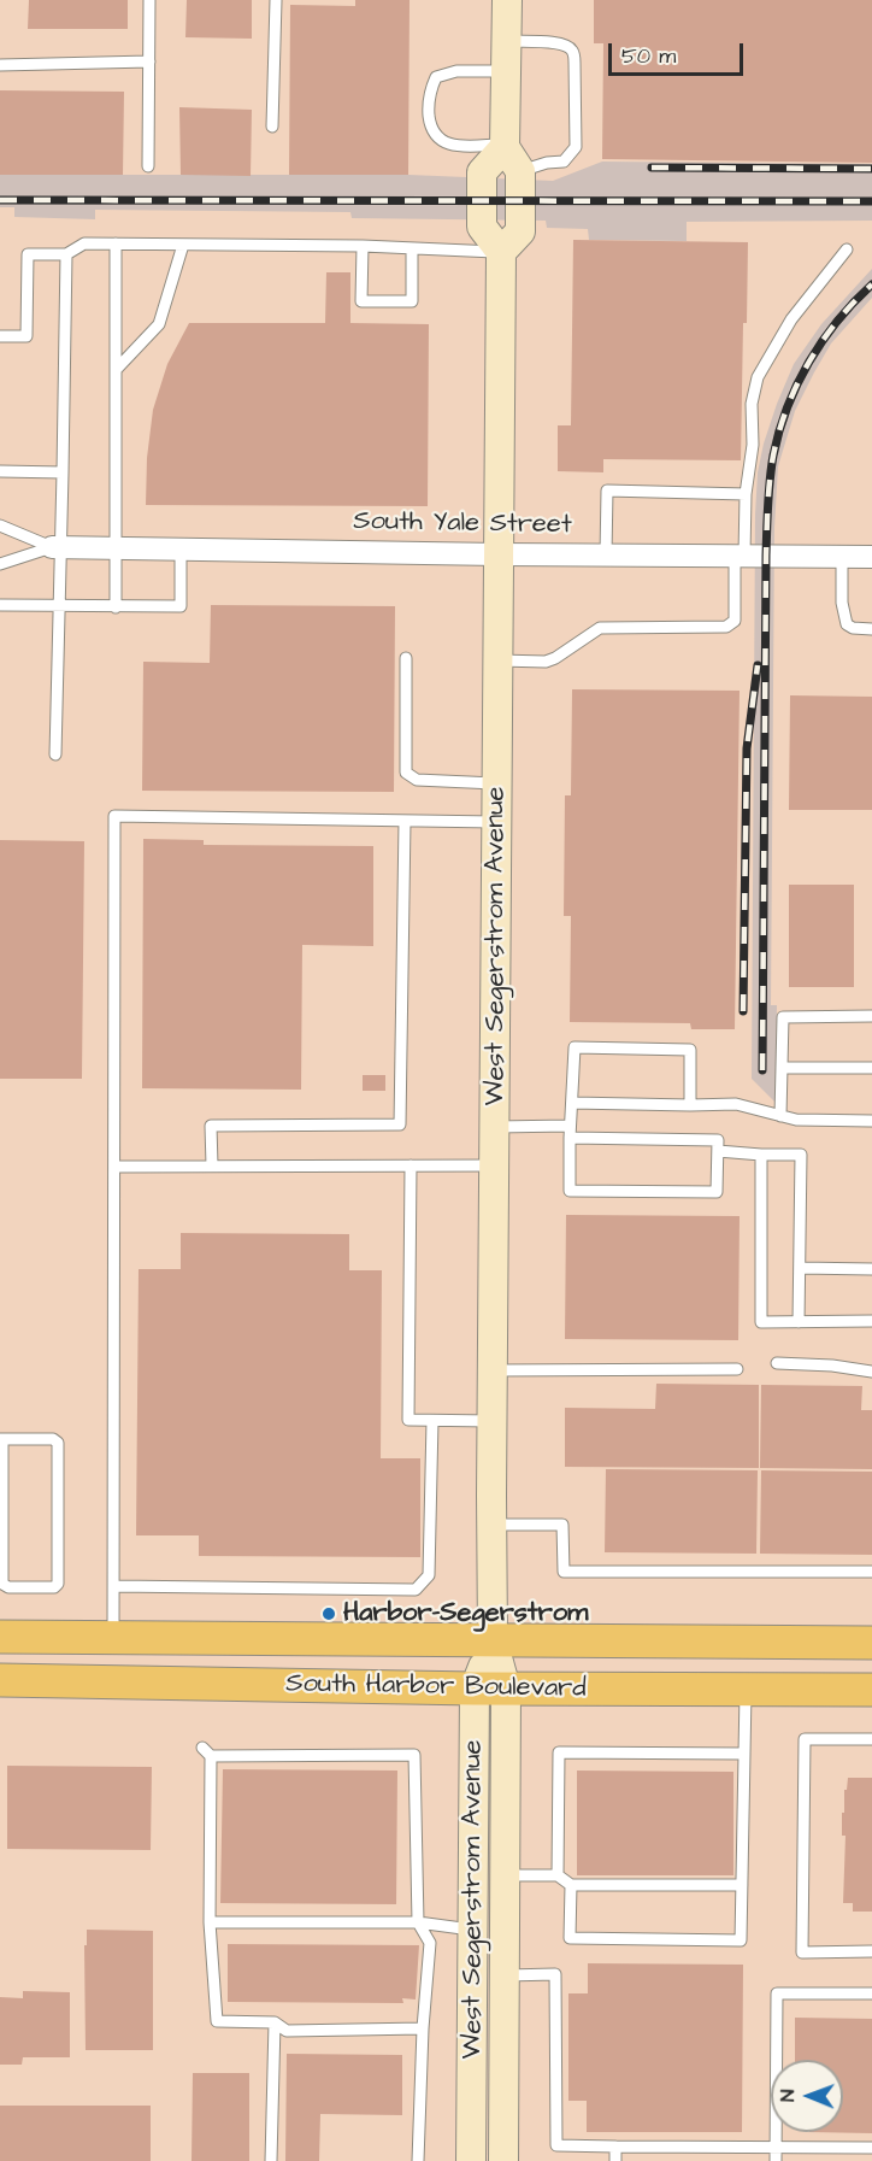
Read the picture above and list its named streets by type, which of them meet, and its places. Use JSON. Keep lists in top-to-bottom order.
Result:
{
  "streets": {
    "main road": ["West Segerstrom Avenue", "South Harbor Boulevard"],
    "street": ["South Yale Street"]
  },
  "crossings": [
    ["South Yale Street", "West Segerstrom Avenue"],
    ["West Segerstrom Avenue", "South Harbor Boulevard"]
  ],
  "places": ["Harbor-Segerstrom"],
  "scale_bar": "50 m",
  "north": "left"
}
